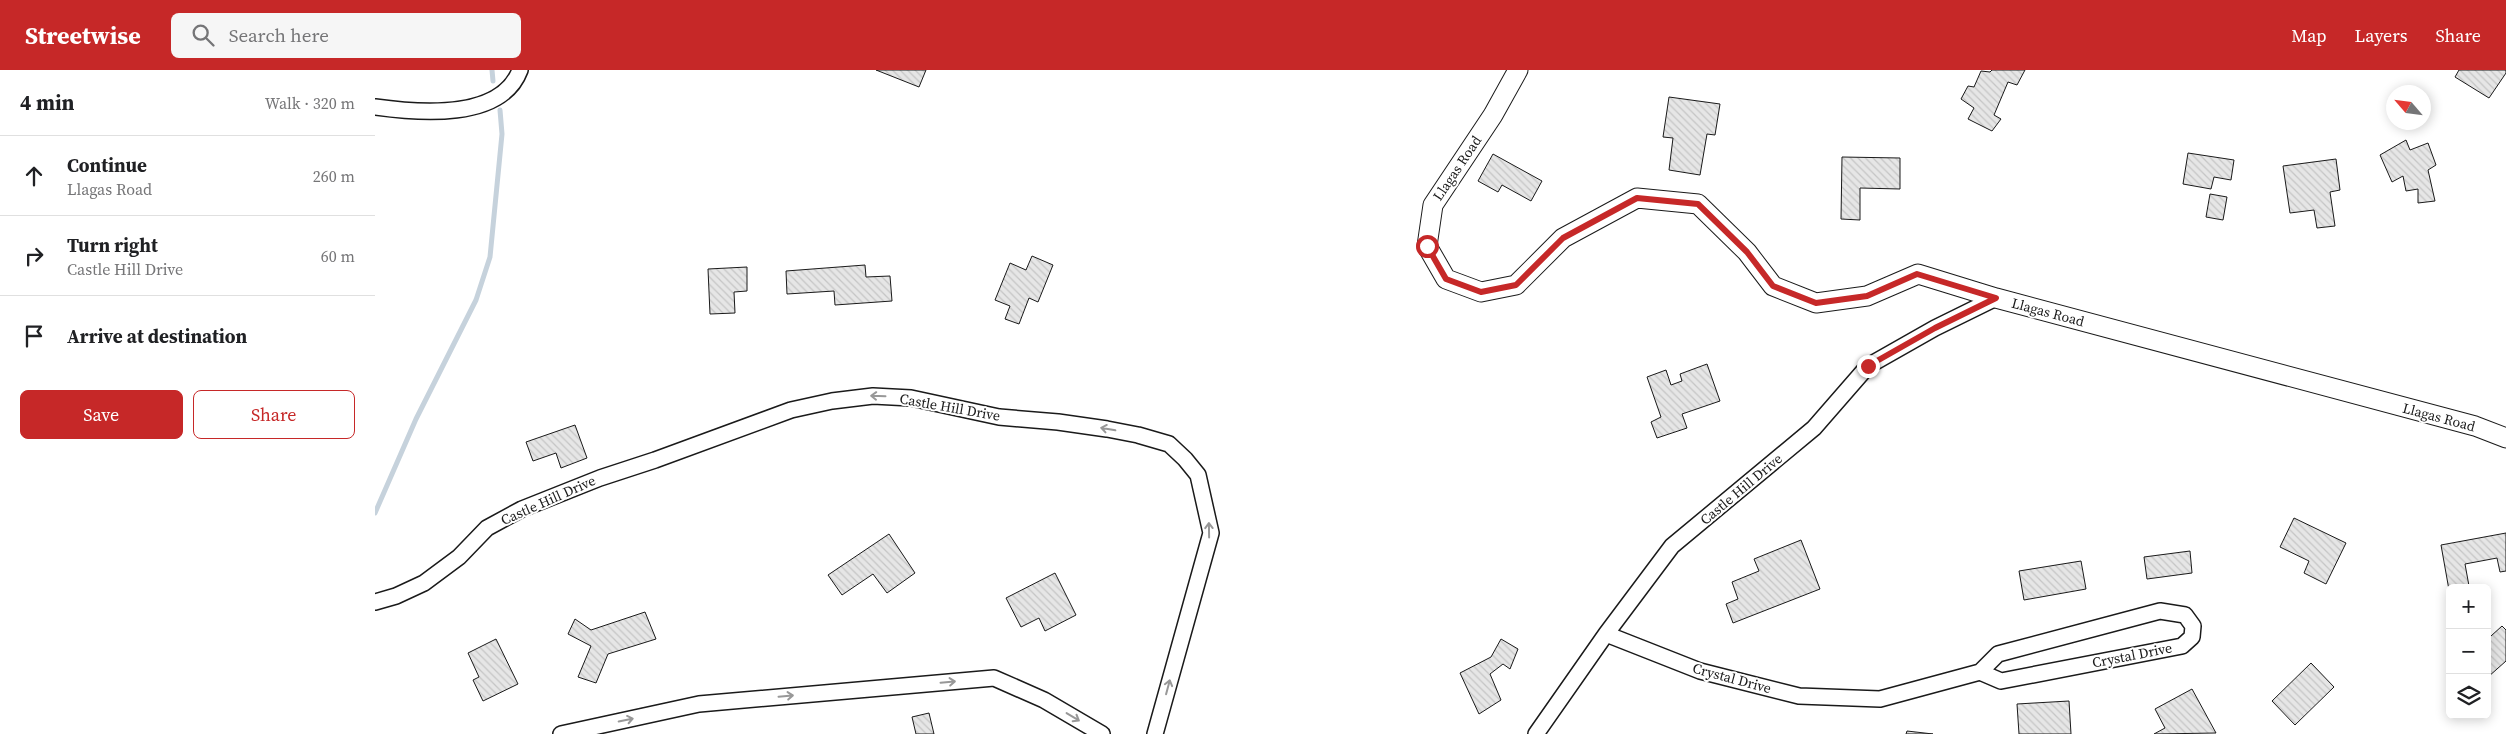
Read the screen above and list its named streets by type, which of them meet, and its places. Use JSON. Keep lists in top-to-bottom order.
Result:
{
  "streets": {
    "street": ["Llagas Road", "Castle Hill Drive", "Crystal Drive"]
  },
  "crossings": [
    ["Llagas Road", "Castle Hill Drive"],
    ["Castle Hill Drive", "Crystal Drive"]
  ],
  "north": "top left",
  "page": {
    "header": "Streetwise",
    "search": "Search here",
    "nav": ["Map", "Layers", "Share"],
    "heading": ["4 min", "Walk · 320 m"],
    "list": [
      ["Continue", "Llagas Road", "260 m"],
      ["Turn right", "Castle Hill Drive", "60 m"],
      "Arrive at destination"
    ],
    "buttons": ["Save", "Share"],
    "map_buttons": ["+", "−"]
  }
}
